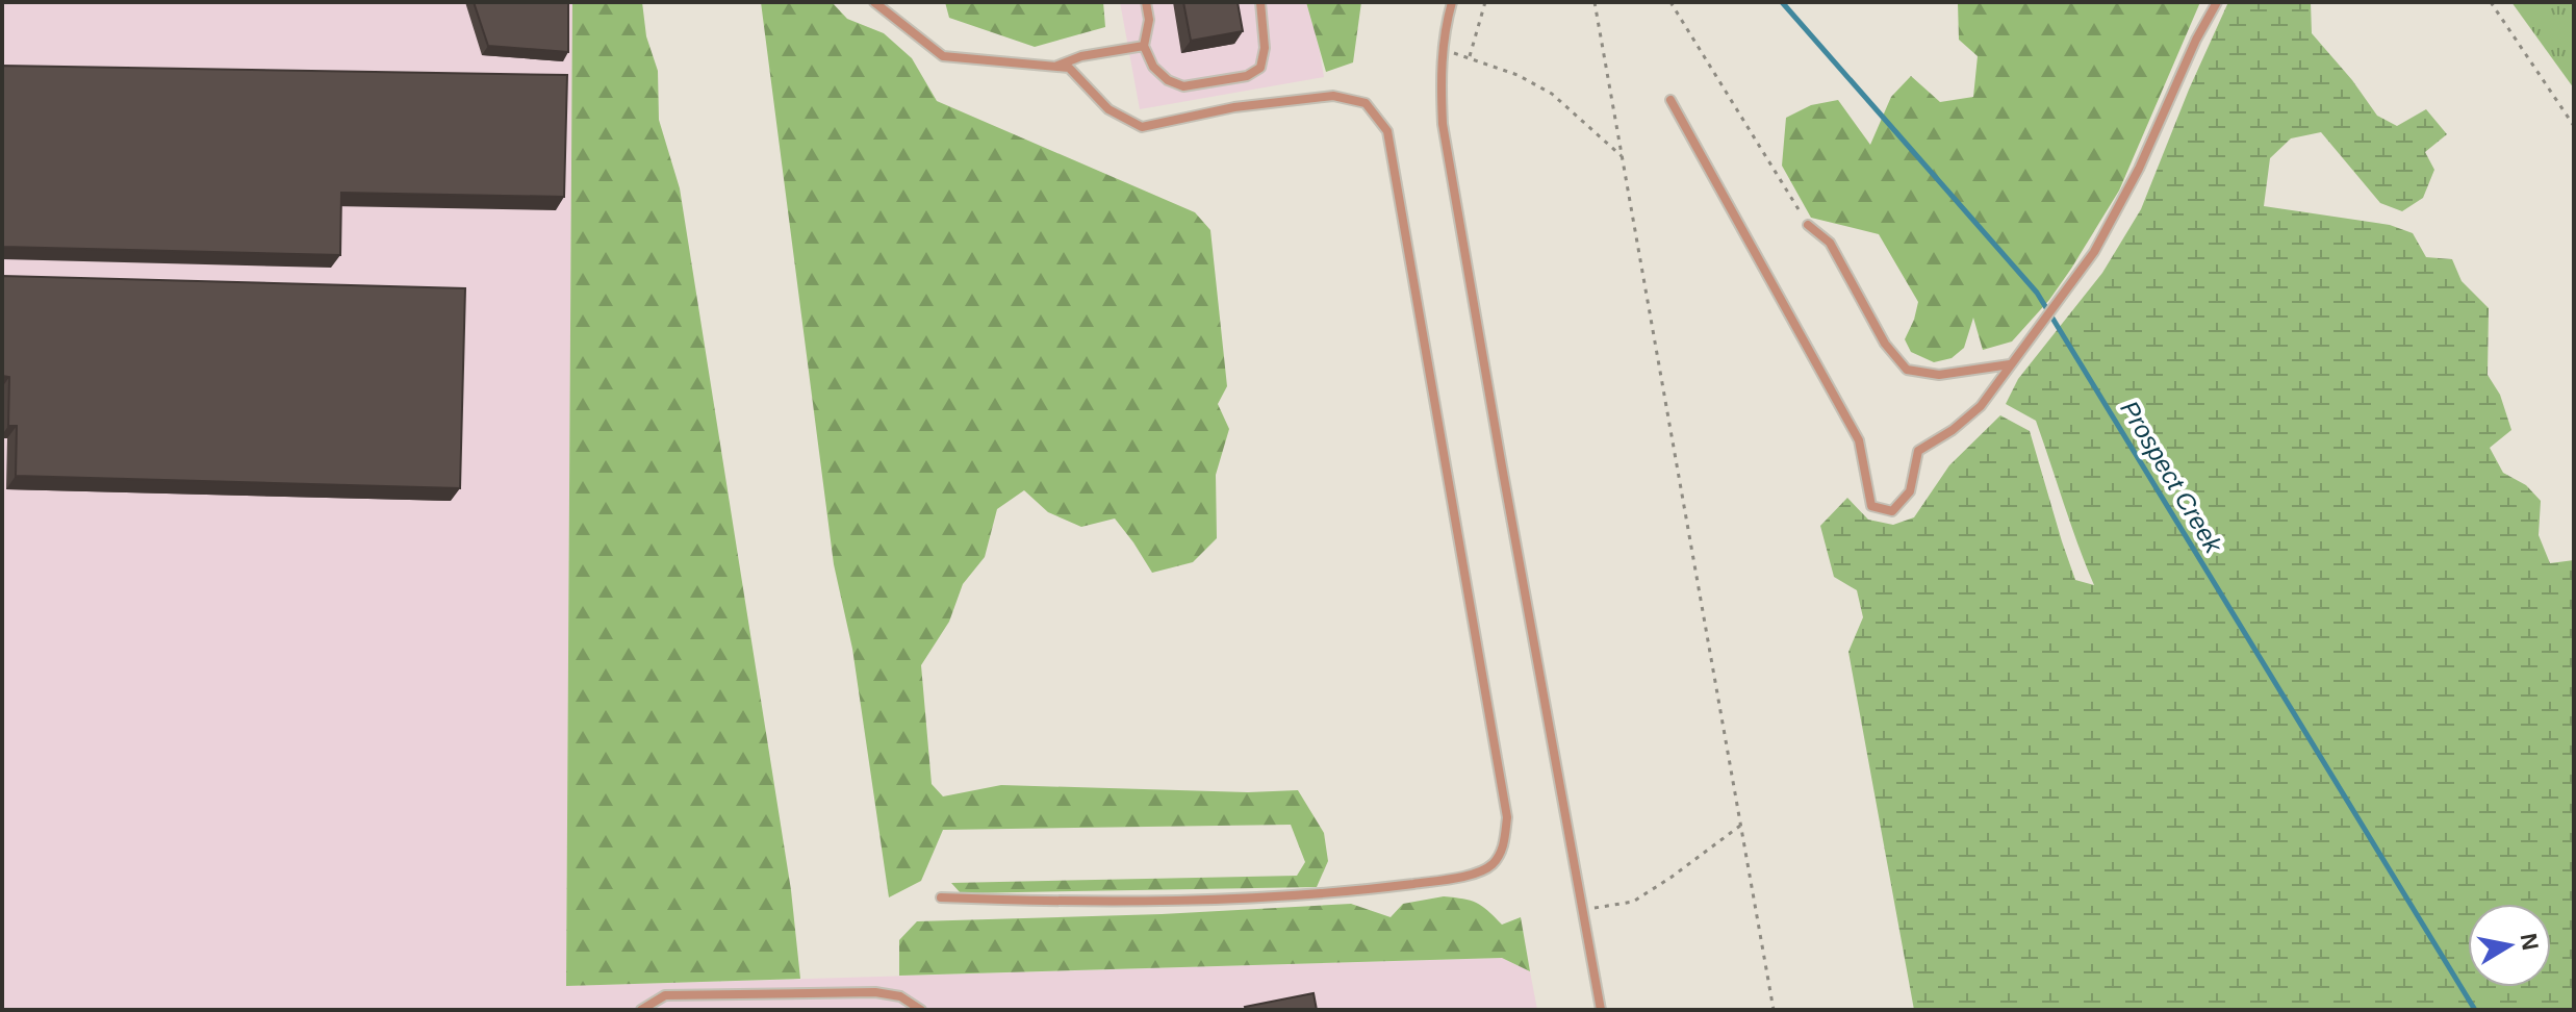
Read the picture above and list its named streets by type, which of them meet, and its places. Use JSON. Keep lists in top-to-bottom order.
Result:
{
  "water": ["Prospect Creek"],
  "north": "right"
}
